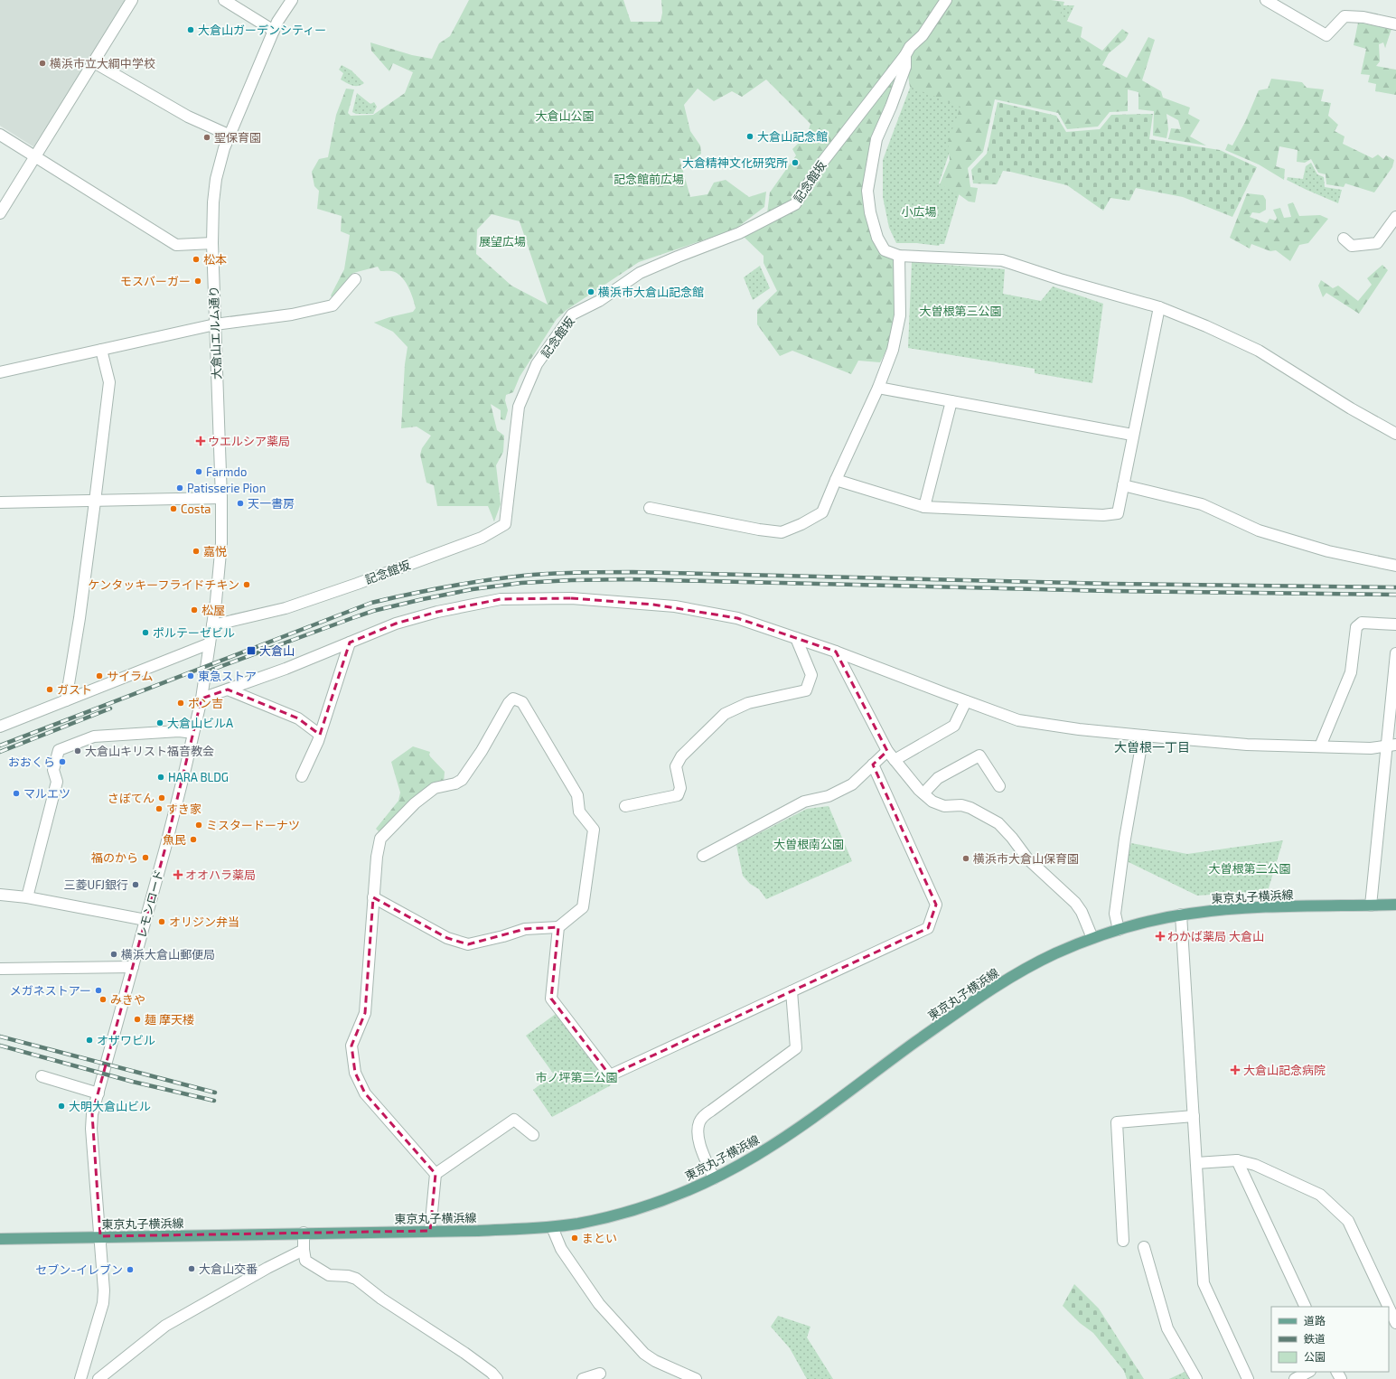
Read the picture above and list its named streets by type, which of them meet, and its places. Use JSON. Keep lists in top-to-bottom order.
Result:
{
  "streets": {
    "main road": ["東京丸子横浜線"],
    "street": ["記念館坂", "大倉山エルム通り", "レモンロード"]
  },
  "crossings": [
    ["記念館坂", "大倉山エルム通り"],
    ["大倉山エルム通り", "レモンロード"],
    ["東京丸子横浜線", "レモンロード"]
  ],
  "districts": ["大曽根一丁目"],
  "parks": [
    "大倉山公園",
    "記念館前広場",
    "小広場",
    "展望広場",
    "大曽根第三公園",
    "大曽根南公園",
    "大曽根第二公園",
    "市ノ坪第二公園"
  ],
  "places": {
    "other": [
      "大倉山ガーデンシティー",
      "横浜市立大綱中学校",
      "大倉山記念館",
      "聖保育園",
      "大倉精神文化研究所",
      "松本",
      "モスバーガー",
      "横浜市大倉山記念館",
      "Farmdo",
      "Patisserie Pion",
      "天一書房",
      "Costa",
      "嘉悦",
      "ケンタッキーフライドチキン",
      "松屋",
      "ポルテーゼビル",
      "サイラム",
      "東急ストア",
      "ガスト",
      "ポン吉",
      "大倉山ビルA",
      "大倉山キリスト福音教会",
      "おおくら",
      "HARA BLDG",
      "マルエツ",
      "さぼてん",
      "すき家",
      "ミスタードーナツ",
      "魚民",
      "福のから",
      "横浜市大倉山保育園",
      "三菱UFJ銀行",
      "オリジン弁当",
      "横浜大倉山郵便局",
      "メガネストアー",
      "みきや",
      "麺 摩天楼",
      "オザワビル",
      "大明大倉山ビル",
      "まとい",
      "大倉山交番",
      "セブン-イレブン"
    ],
    "health": [
      "ウエルシア薬局",
      "オオハラ薬局",
      "わかば薬局 大倉山",
      "大倉山記念病院"
    ],
    "transit": ["大倉山"]
  },
  "legend": ["道路", "鉄道", "公園"]
}
